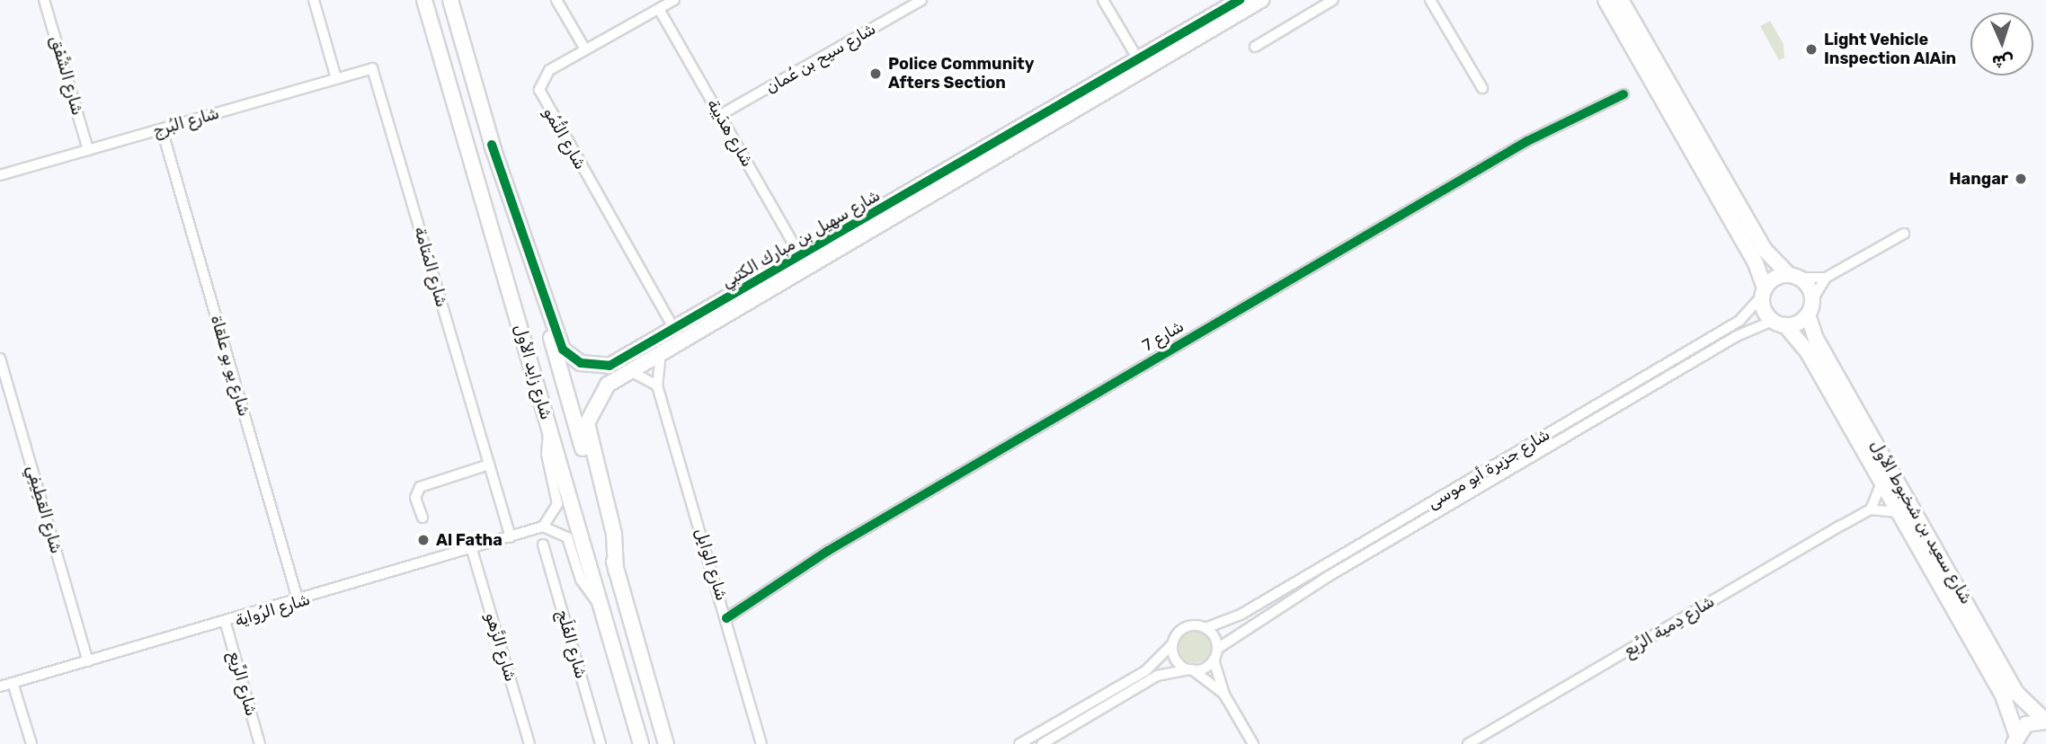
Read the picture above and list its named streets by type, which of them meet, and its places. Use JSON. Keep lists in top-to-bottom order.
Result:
{
  "streets": {
    "main road": ["شارع سهيل بن مبارك الكتبي", "شارع زايد الأول", "شارع سعيد بن شخبوط الأول"],
    "street": [
      "شارع سيح بن عُمان",
      "شارع الشَّفَق",
      "شارع البُرج",
      "شارع هدَيبة",
      "شارع النُّمُو",
      "شارع المَتامة",
      "شارع 7",
      "شارع يو بو علقاة",
      "شارع جزيرة أبو موسى",
      "شارع القطِيفِي",
      "شارع الوابِل",
      "شارع الرُواية",
      "شارع دِمية الرَّبع",
      "شارع الفَلَج",
      "شارع الزَّهو",
      "شارع الرِّيع"
    ]
  },
  "crossings": [
    ["شارع سيح بن عُمان", "شارع هدَيبة"],
    ["شارع الشَّفَق", "شارع البُرج"],
    ["شارع البُرج", "شارع المَتامة"],
    ["شارع البُرج", "شارع يو بو علقاة"],
    ["شارع هدَيبة", "شارع النُّمُو"],
    ["شارع هدَيبة", "شارع سهيل بن مبارك الكتبي"],
    ["شارع النُّمُو", "شارع سهيل بن مبارك الكتبي"],
    ["شارع سهيل بن مبارك الكتبي", "شارع زايد الأول"],
    ["شارع سهيل بن مبارك الكتبي", "شارع الوابِل"],
    ["شارع المَتامة", "شارع الرُواية"],
    ["شارع 7", "شارع الوابِل"],
    ["شارع يو بو علقاة", "شارع الرُواية"],
    ["شارع جزيرة أبو موسى", "شارع سعيد بن شخبوط الأول"],
    ["شارع القطِيفِي", "شارع الرُواية"],
    ["شارع الرُواية", "شارع الزَّهو"],
    ["شارع الرُواية", "شارع الرِّيع"]
  ],
  "places": [
    "Light Vehicle Inspection AlAin",
    "Police Community Afters Section",
    "Hangar",
    "Al Fatha"
  ],
  "north": "bottom"
}
